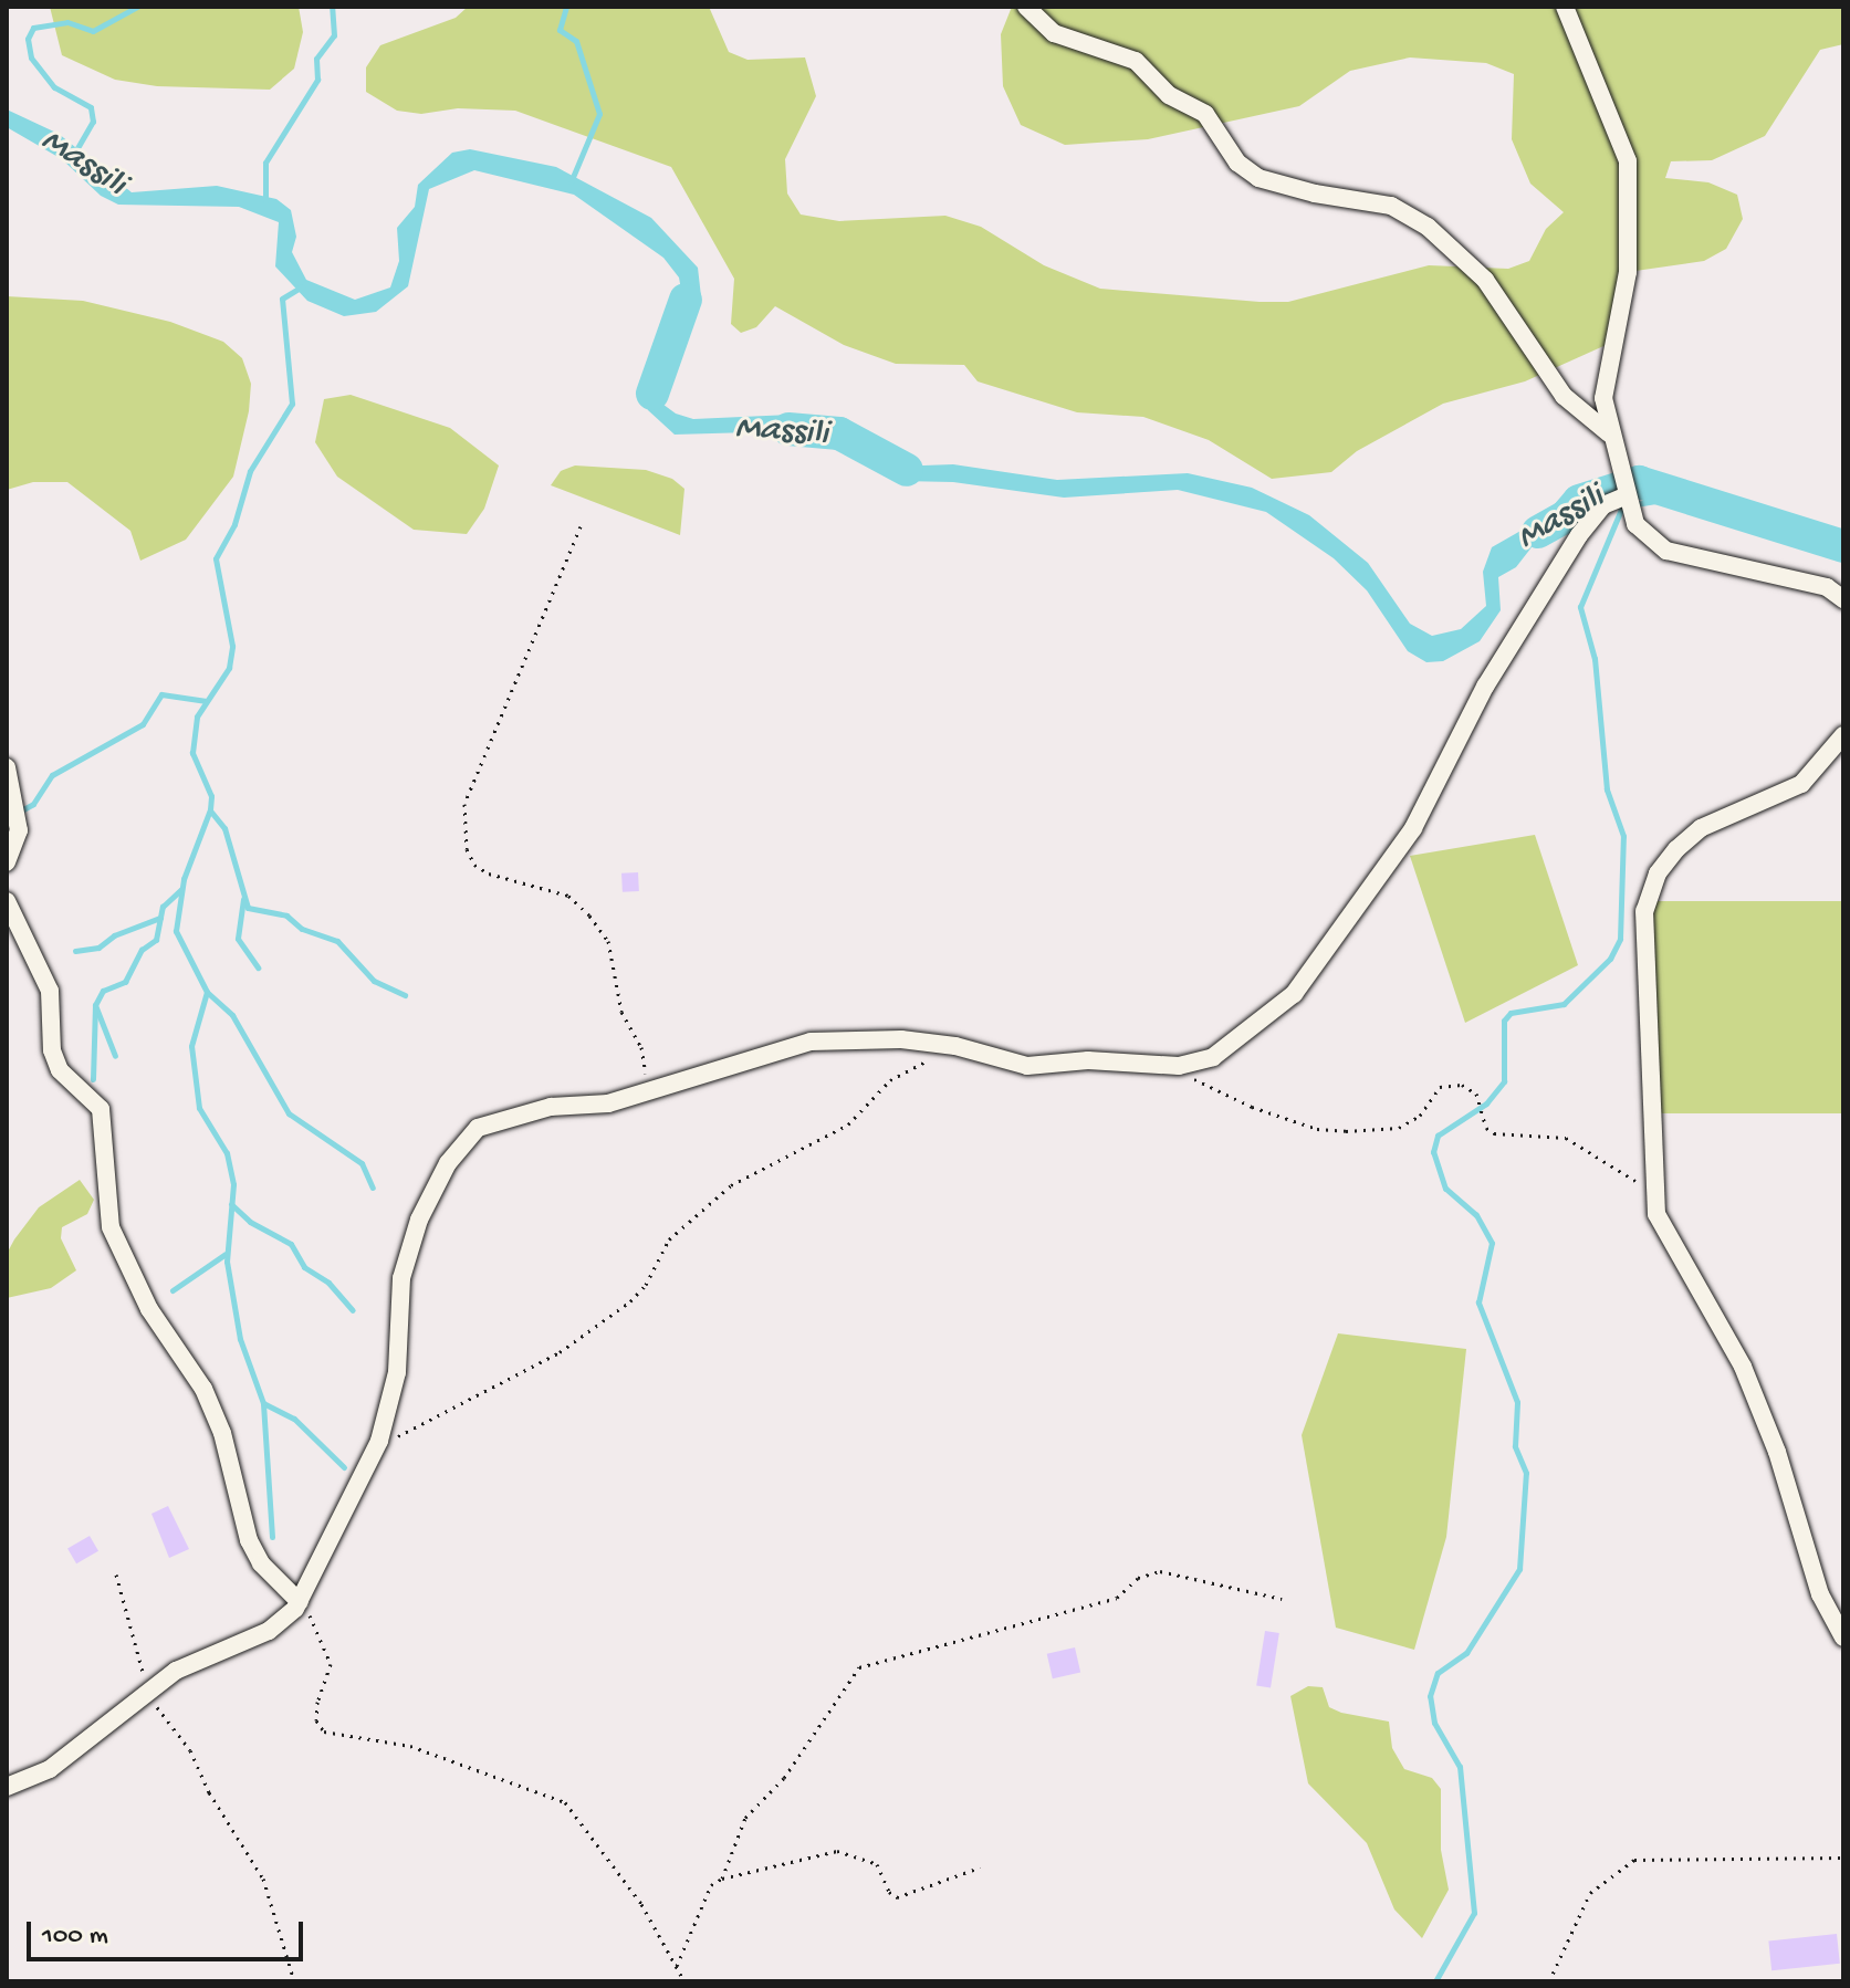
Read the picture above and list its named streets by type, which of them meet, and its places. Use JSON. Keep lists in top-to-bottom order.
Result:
{
  "water": ["Massili"],
  "scale_bar": "100 m"
}
